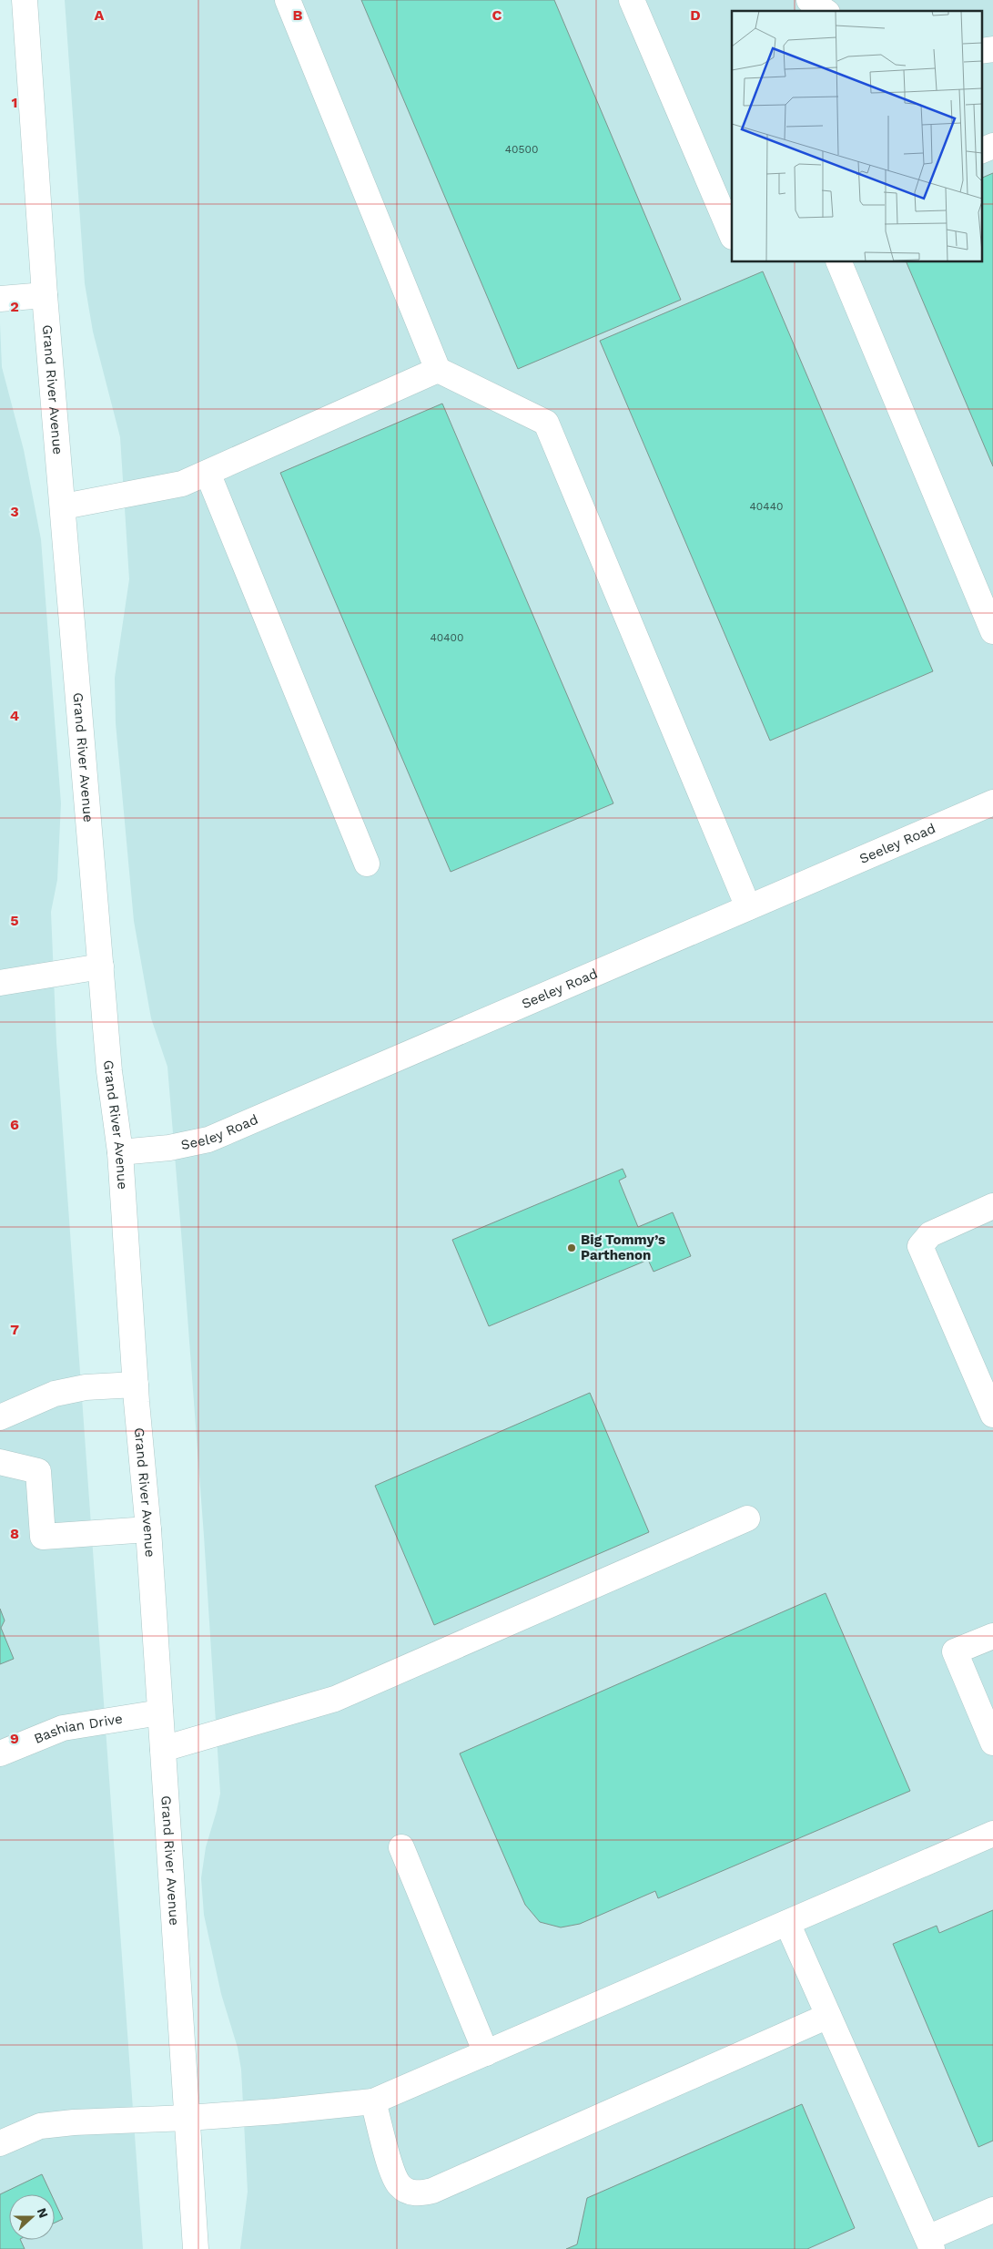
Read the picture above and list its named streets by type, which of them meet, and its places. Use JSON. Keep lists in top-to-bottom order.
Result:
{
  "streets": {
    "main road": ["Grand River Avenue", "Seeley Road", "Bashian Drive"]
  },
  "crossings": [
    ["Grand River Avenue", "Seeley Road"],
    ["Grand River Avenue", "Bashian Drive"]
  ],
  "places": ["Big Tommy’s Parthenon"],
  "house_numbers": ["40500", "40440", "40400"],
  "north": "right",
  "grid": {
    "columns": [
      "A",
      "B",
      "C",
      "D"
    ],
    "rows": [
      "1",
      "2",
      "3",
      "4",
      "5",
      "6",
      "7",
      "8",
      "9"
    ]
  }
}
